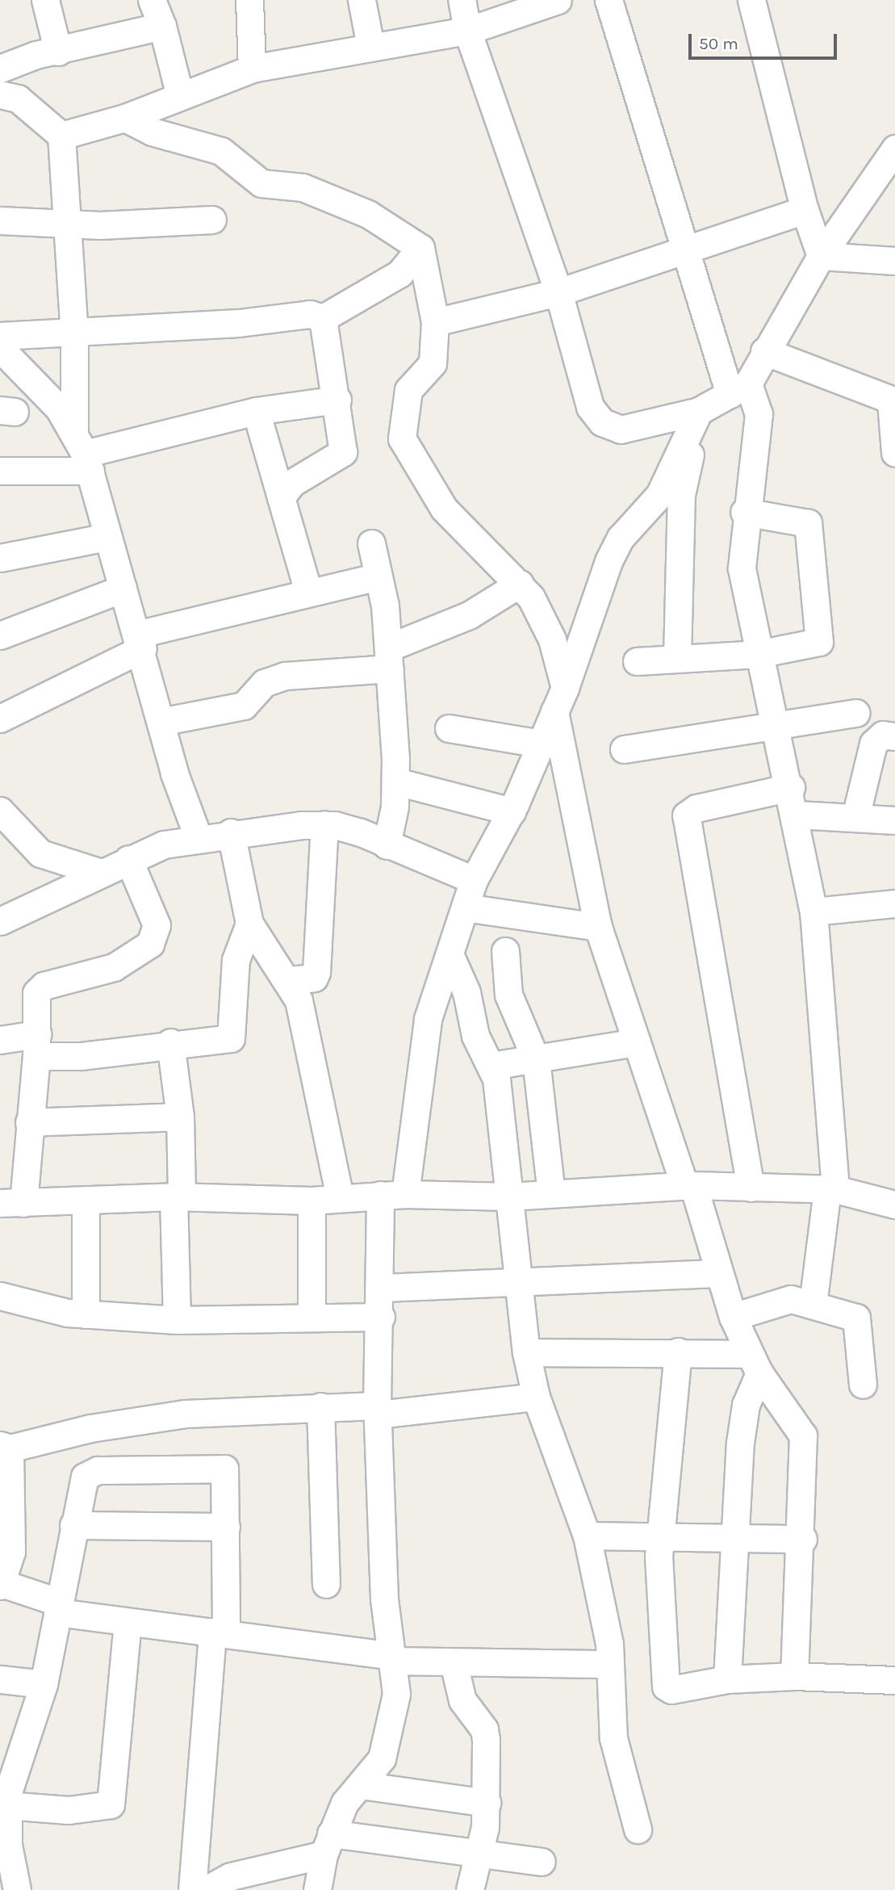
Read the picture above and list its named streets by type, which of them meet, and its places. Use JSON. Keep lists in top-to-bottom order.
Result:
{
  "scale_bar": "50 m"
}
